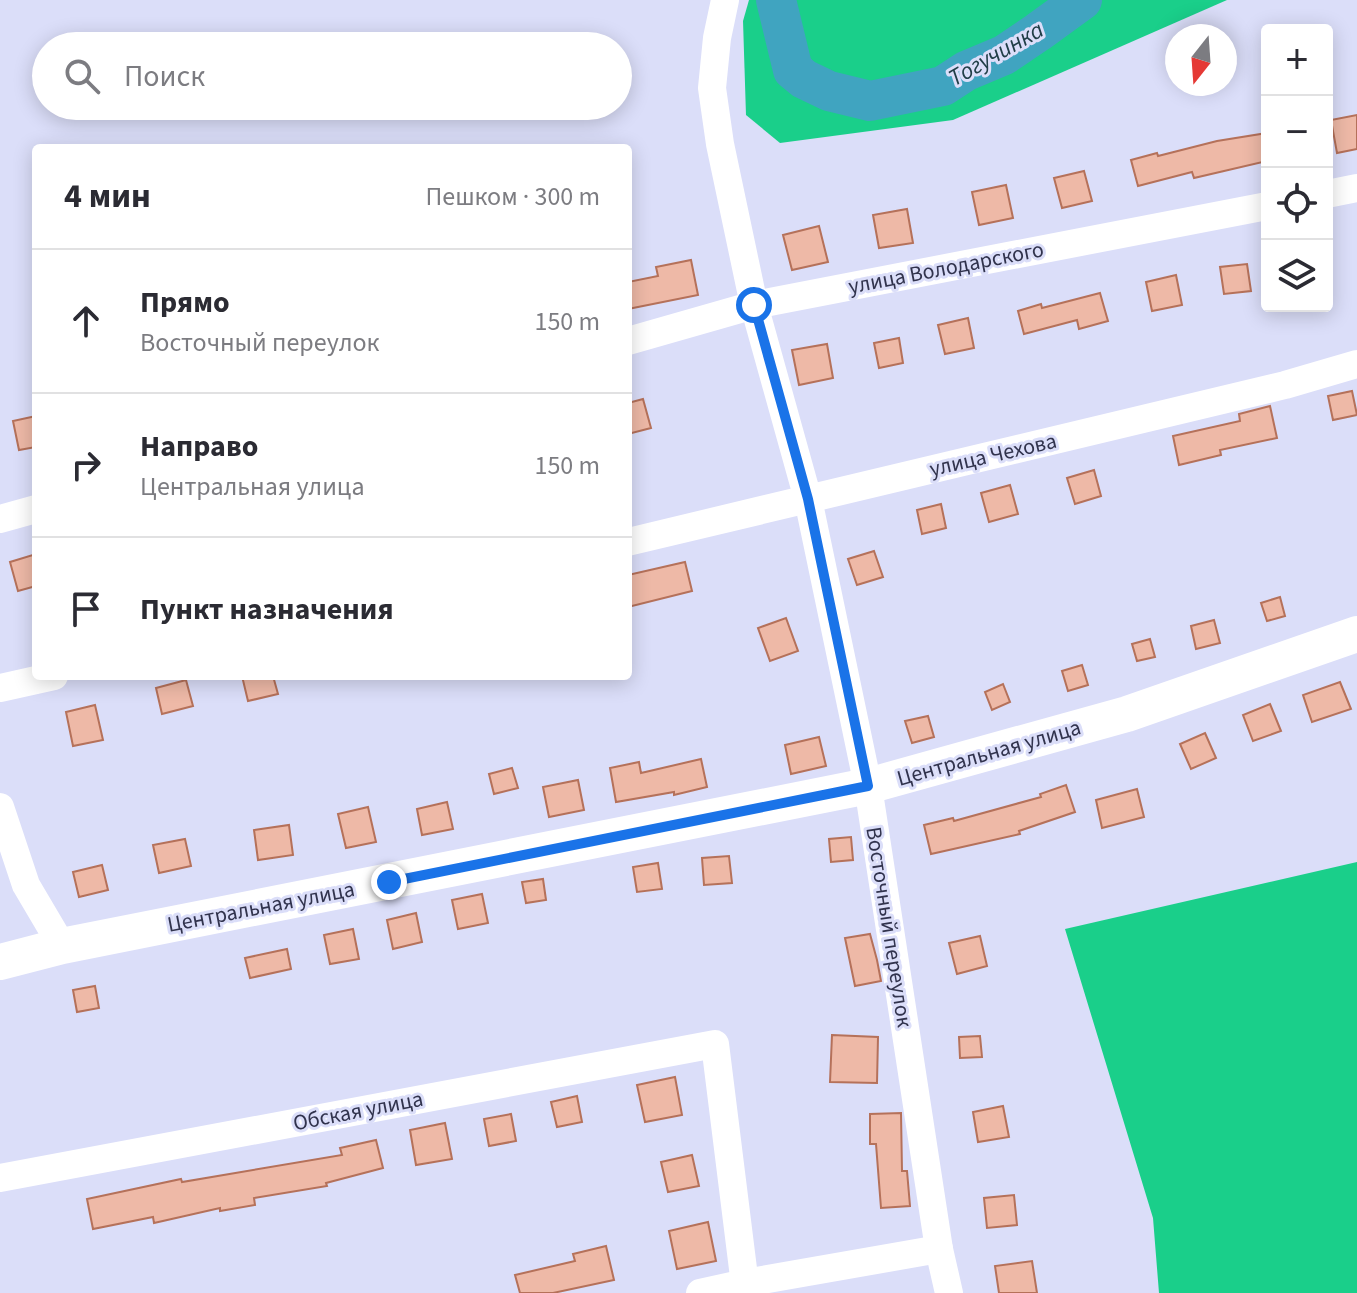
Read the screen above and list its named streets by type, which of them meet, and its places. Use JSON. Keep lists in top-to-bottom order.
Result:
{
  "streets": {
    "main road": ["Центральная улица"],
    "street": [
      "улица Володарского",
      "улица Чехова",
      "Восточный переулок",
      "Обская улица"
    ]
  },
  "crossings": [
    ["улица Володарского", "Восточный переулок"],
    ["улица Чехова", "Восточный переулок"],
    ["Центральная улица", "Восточный переулок"]
  ],
  "water": ["Тогучинка"],
  "north": "bottom",
  "page": {
    "map_buttons": ["+", "−"],
    "search": "Поиск",
    "heading": ["4 мин", "Пешком · 300 m"],
    "list": [
      ["Прямо", "Восточный переулок", "150 m"],
      ["Направо", "Центральная улица", "150 m"],
      "Пункт назначения"
    ]
  }
}
